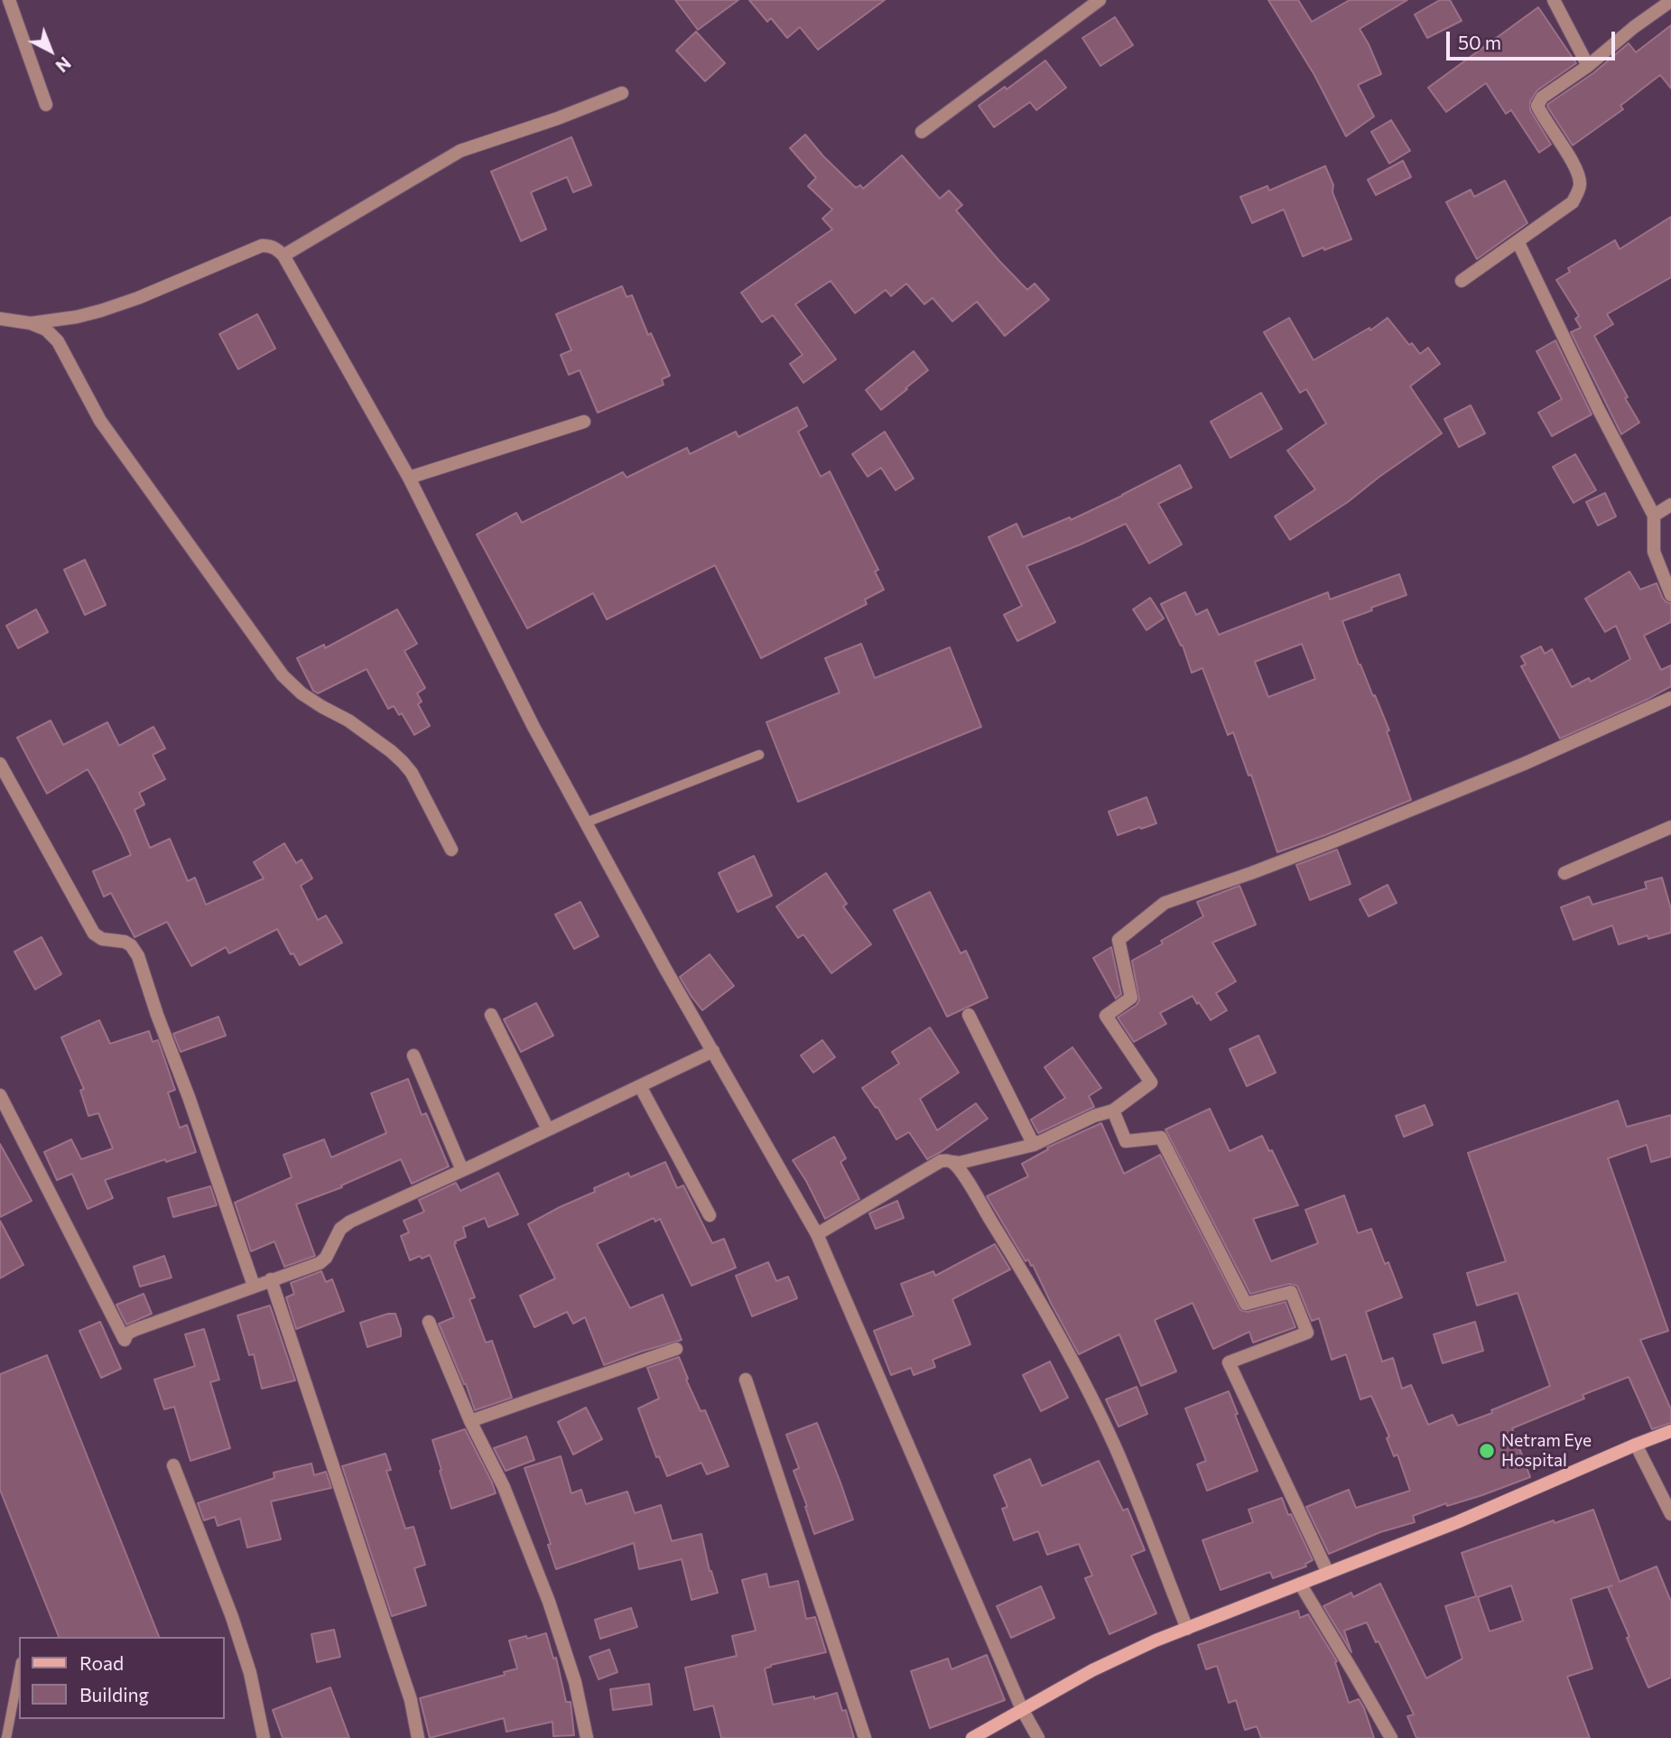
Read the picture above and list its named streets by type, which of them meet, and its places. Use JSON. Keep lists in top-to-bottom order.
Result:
{
  "places": ["Netram Eye Hospital"],
  "legend": ["Road", "Building"],
  "scale_bar": "50 m",
  "north": "bottom right"
}
